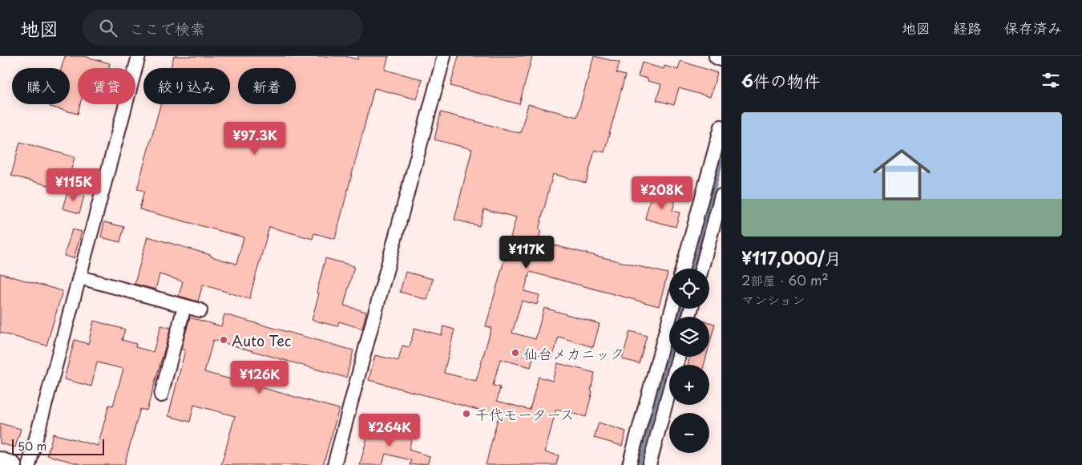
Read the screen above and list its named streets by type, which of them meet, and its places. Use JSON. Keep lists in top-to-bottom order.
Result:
{
  "places": ["Auto Tec", "仙台メカニック", "千代モータース"],
  "scale_bar": "50 m",
  "page": {
    "header": "地図",
    "search": "ここで検索",
    "nav": ["地図", "経路", "保存済み"],
    "heading": "6件の物件",
    "chip": [
      "購入",
      "賃貸",
      "絞り込み",
      "新着"
    ],
    "list": [
      {
        "name": "¥117,000/月",
        "note": "2部屋 · 60 m² · マンション"
      }
    ],
    "price": [
      "¥97.3K",
      "¥115K",
      "¥208K",
      "¥117K",
      "¥126K",
      "¥264K"
    ],
    "map_buttons": ["+", "−"],
    "scale": "50 m"
  }
}
